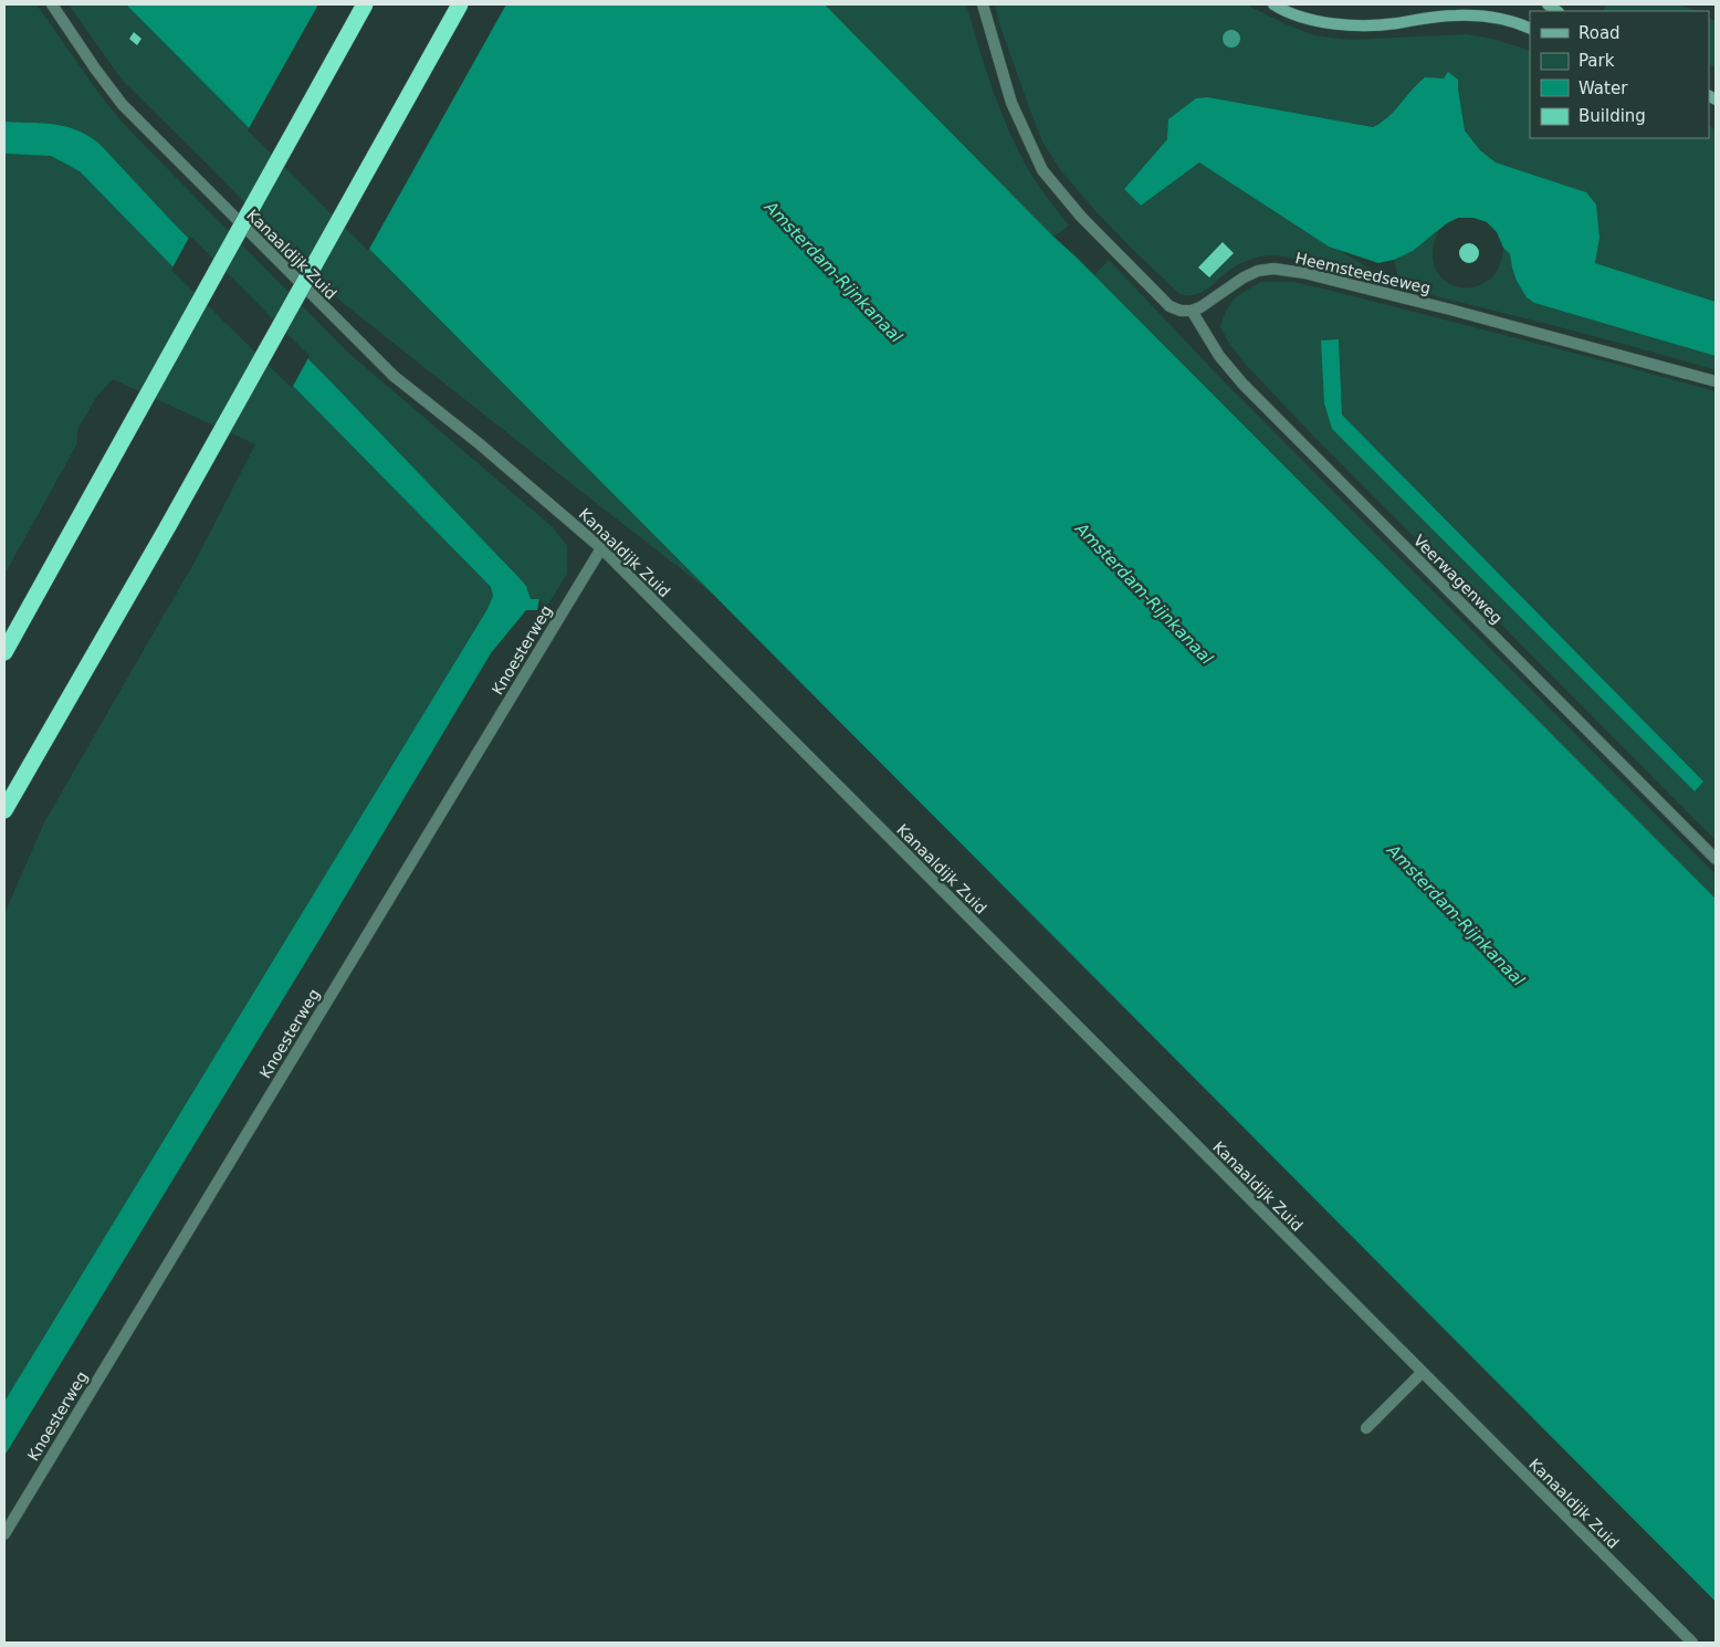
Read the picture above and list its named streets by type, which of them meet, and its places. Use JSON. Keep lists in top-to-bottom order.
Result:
{
  "streets": {
    "street": [
      "Kanaaldijk Zuid",
      "Heemsteedseweg",
      "Veerwagenweg",
      "Knoesterweg"
    ]
  },
  "crossings": [
    ["Kanaaldijk Zuid", "Knoesterweg"],
    ["Heemsteedseweg", "Veerwagenweg"]
  ],
  "water": ["Amsterdam-Rijnkanaal"],
  "legend": [
    "Road",
    "Park",
    "Water",
    "Building"
  ]
}
